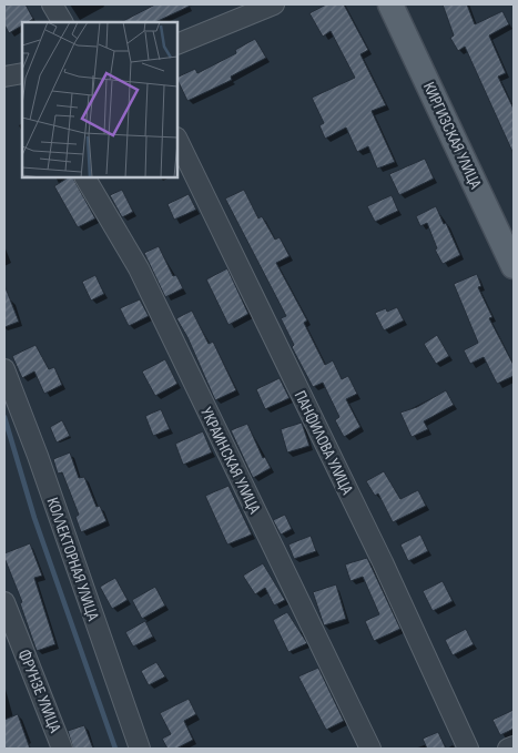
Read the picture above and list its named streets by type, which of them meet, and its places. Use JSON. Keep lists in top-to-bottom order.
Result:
{
  "streets": {
    "main road": ["КИРГИЗСКАЯ УЛИЦА"],
    "street": [
      "ПАНФИЛОВА УЛИЦА",
      "УКРАИНСКАЯ УЛИЦА",
      "КОЛЛЕКТОРНАЯ УЛИЦА",
      "ФРУНЗЕ УЛИЦА"
    ]
  }
}
